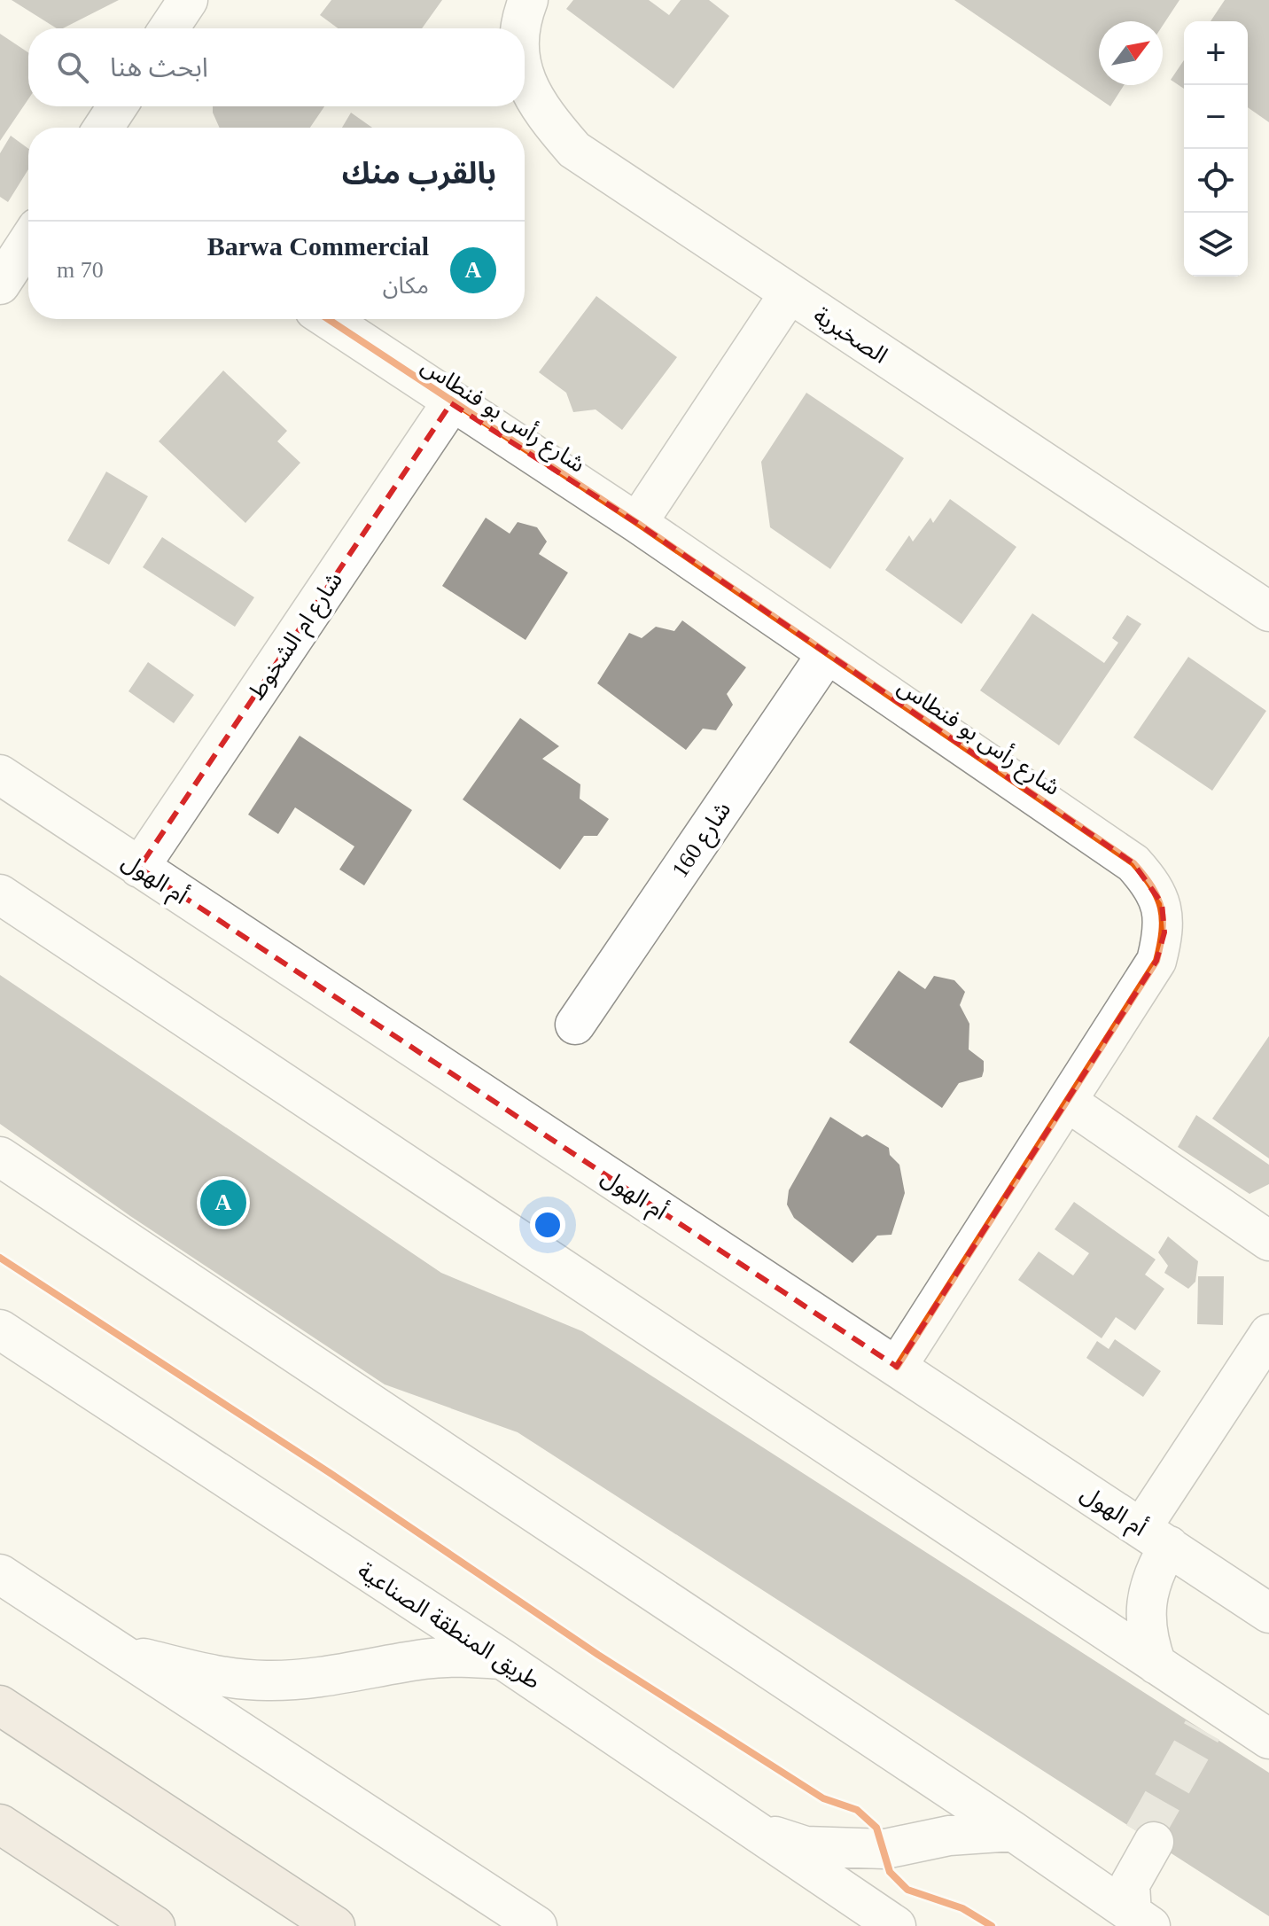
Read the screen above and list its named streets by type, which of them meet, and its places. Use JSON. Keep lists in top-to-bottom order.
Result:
{
  "streets": {
    "street": [
      "الصخبرية",
      "شارع رأس بو فنطاس",
      "شارع ام الشخوط",
      "شارع 160",
      "أم الهول",
      "طريق المنطقة الصناعية"
    ]
  },
  "crossings": [
    ["شارع رأس بو فنطاس", "شارع ام الشخوط"],
    ["شارع رأس بو فنطاس", "شارع 160"],
    ["شارع رأس بو فنطاس", "أم الهول"],
    ["شارع ام الشخوط", "أم الهول"]
  ],
  "north": "top right",
  "page": {
    "map_buttons": ["+", "−"],
    "search": "ابحث هنا",
    "heading": "بالقرب منك",
    "list": [
      {
        "mark": "A",
        "name": "Barwa Commercial",
        "note": "مكان",
        "value": "70 m"
      }
    ],
    "pins": "A"
  }
}
